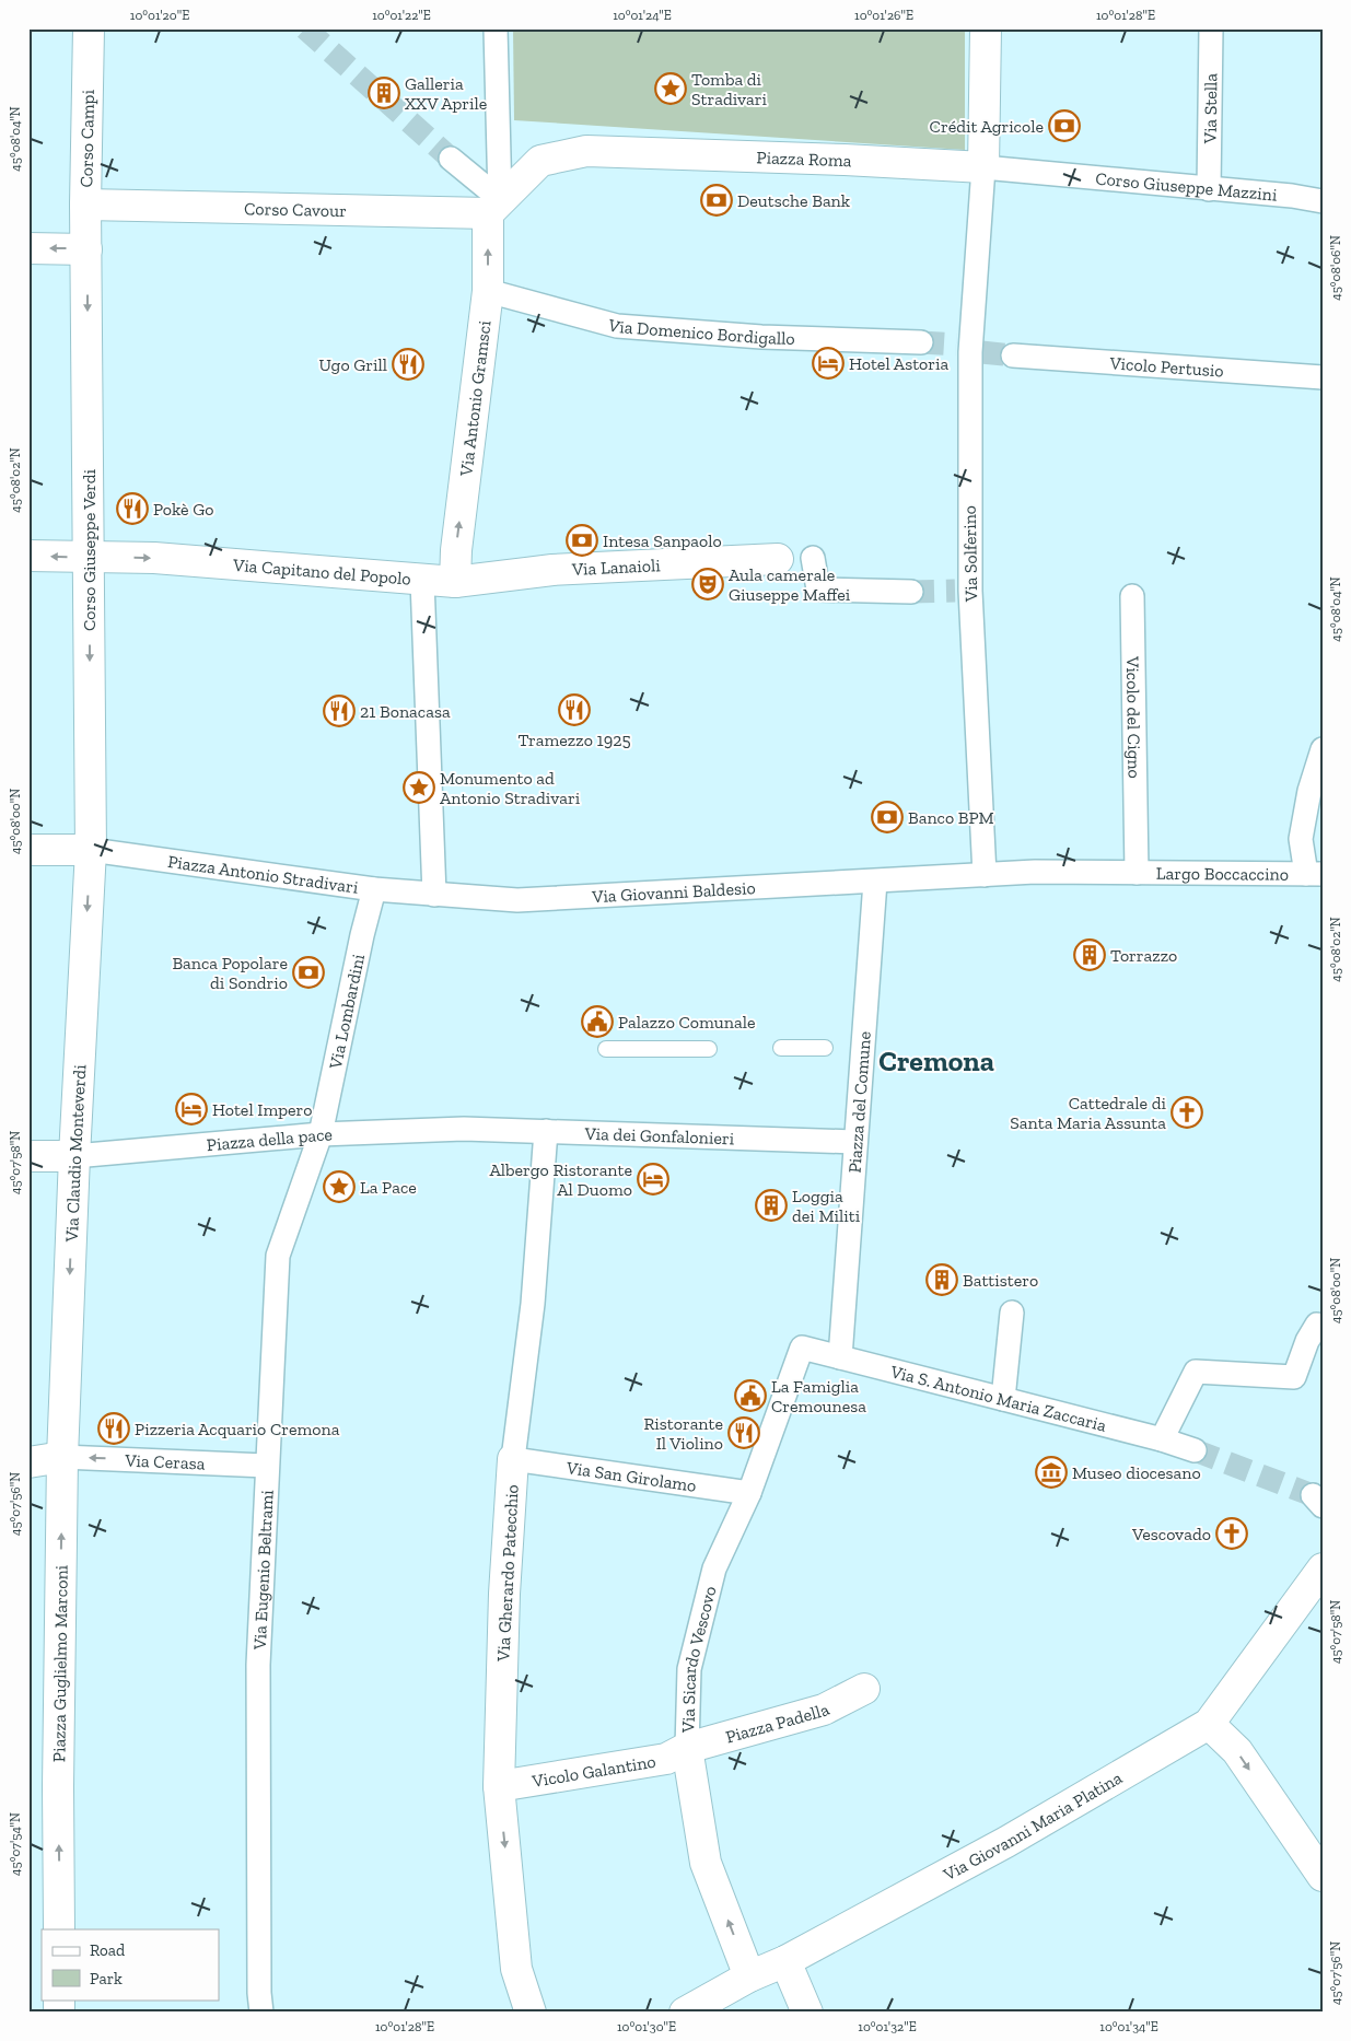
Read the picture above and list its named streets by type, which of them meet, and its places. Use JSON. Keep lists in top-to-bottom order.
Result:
{
  "streets": {
    "street": [
      "Via Stella",
      "Corso Campi",
      "Piazza Roma",
      "Corso Giuseppe Mazzini",
      "Corso Cavour",
      "Via Domenico Bordigallo",
      "Vicolo Pertusio",
      "Via Antonio Gramsci",
      "Corso Giuseppe Verdi",
      "Via Solferino",
      "Via Lanaioli",
      "Via Capitano del Popolo",
      "Vicolo del Cigno",
      "Piazza Antonio Stradivari",
      "Largo Boccaccino",
      "Via Giovanni Baldesio",
      "Via Lombardini",
      "Piazza del Comune",
      "Via dei Gonfalonieri",
      "Piazza della pace",
      "Via Claudio Monteverdi",
      "Via S. Antonio Maria Zaccaria",
      "Via Cerasa",
      "Via San Girolamo",
      "Via Eugenio Beltrami",
      "Via Gherardo Patecchio",
      "Via Sicardo Vescovo",
      "Piazza Guglielmo Marconi",
      "Piazza Padella",
      "Vicolo Galantino",
      "Via Giovanni Maria Platina"
    ]
  },
  "crossings": [
    ["Via Stella", "Corso Giuseppe Mazzini"],
    ["Corso Campi", "Corso Cavour"],
    ["Corso Campi", "Corso Giuseppe Verdi"],
    ["Piazza Roma", "Corso Giuseppe Mazzini"],
    ["Piazza Roma", "Corso Cavour"],
    ["Piazza Roma", "Via Antonio Gramsci"],
    ["Piazza Roma", "Via Solferino"],
    ["Corso Giuseppe Mazzini", "Via Solferino"],
    ["Corso Cavour", "Via Antonio Gramsci"],
    ["Via Domenico Bordigallo", "Via Antonio Gramsci"],
    ["Via Antonio Gramsci", "Via Lanaioli"],
    ["Via Antonio Gramsci", "Via Capitano del Popolo"],
    ["Corso Giuseppe Verdi", "Via Capitano del Popolo"],
    ["Corso Giuseppe Verdi", "Piazza Antonio Stradivari"],
    ["Corso Giuseppe Verdi", "Via Claudio Monteverdi"],
    ["Via Solferino", "Largo Boccaccino"],
    ["Via Lanaioli", "Via Capitano del Popolo"],
    ["Vicolo del Cigno", "Largo Boccaccino"],
    ["Piazza Antonio Stradivari", "Via Giovanni Baldesio"],
    ["Piazza Antonio Stradivari", "Via Lombardini"],
    ["Piazza Antonio Stradivari", "Via Claudio Monteverdi"],
    ["Via Giovanni Baldesio", "Piazza del Comune"],
    ["Via Lombardini", "Piazza della pace"],
    ["Via Lombardini", "Via Eugenio Beltrami"],
    ["Piazza del Comune", "Via dei Gonfalonieri"],
    ["Piazza del Comune", "Via S. Antonio Maria Zaccaria"],
    ["Via dei Gonfalonieri", "Piazza della pace"],
    ["Via dei Gonfalonieri", "Via Gherardo Patecchio"],
    ["Piazza della pace", "Via Claudio Monteverdi"],
    ["Piazza della pace", "Via Eugenio Beltrami"],
    ["Via Claudio Monteverdi", "Via Cerasa"],
    ["Via Claudio Monteverdi", "Piazza Guglielmo Marconi"],
    ["Via S. Antonio Maria Zaccaria", "Via Sicardo Vescovo"],
    ["Via Cerasa", "Via Eugenio Beltrami"],
    ["Via Cerasa", "Piazza Guglielmo Marconi"],
    ["Via San Girolamo", "Via Gherardo Patecchio"],
    ["Via San Girolamo", "Via Sicardo Vescovo"],
    ["Via Gherardo Patecchio", "Vicolo Galantino"],
    ["Via Sicardo Vescovo", "Piazza Padella"],
    ["Via Sicardo Vescovo", "Vicolo Galantino"],
    ["Via Sicardo Vescovo", "Via Giovanni Maria Platina"],
    ["Piazza Padella", "Vicolo Galantino"]
  ],
  "one_way": [
    "Via Antonio Gramsci",
    "Corso Giuseppe Verdi",
    "Via Claudio Monteverdi",
    "Via Cerasa",
    "Via Sicardo Vescovo",
    "Piazza Guglielmo Marconi"
  ],
  "districts": ["Cremona"],
  "places": {
    "place": ["Tomba di Stradivari", "Monumento ad Antonio Stradivari", "La Pace"],
    "building": [
      "Galleria XXV Aprile",
      "Torrazzo",
      "Loggia dei Militi",
      "Battistero"
    ],
    "bank": [
      "Crédit Agricole",
      "Deutsche Bank",
      "Intesa Sanpaolo",
      "Banco BPM",
      "Banca Popolare di Sondrio"
    ],
    "hotel": ["Hotel Astoria", "Hotel Impero", "Albergo Ristorante Al Duomo"],
    "restaurant": [
      "Ugo Grill",
      "Pokè Go",
      "Tramezzo 1925",
      "21 Bonacasa",
      "Pizzeria Acquario Cremona",
      "Ristorante Il Violino"
    ],
    "theatre": ["Aula camerale Giuseppe Maffei"],
    "public building": ["Palazzo Comunale", "La Famiglia Cremounesa"],
    "church": ["Cattedrale di Santa Maria Assunta", "Vescovado"],
    "museum": ["Museo diocesano"]
  },
  "legend": ["Road", "Park"],
  "coordinates": [
    "10°01'20\"E",
    "10°01'22\"E",
    "10°01'24\"E",
    "10°01'26\"E",
    "10°01'28\"E",
    "45°08'04\"N",
    "45°08'06\"N",
    "45°08'02\"N",
    "45°08'00\"N",
    "45°07'58\"N",
    "45°07'56\"N",
    "45°07'54\"N",
    "10°01'30\"E",
    "10°01'32\"E",
    "10°01'34\"E"
  ]
}
